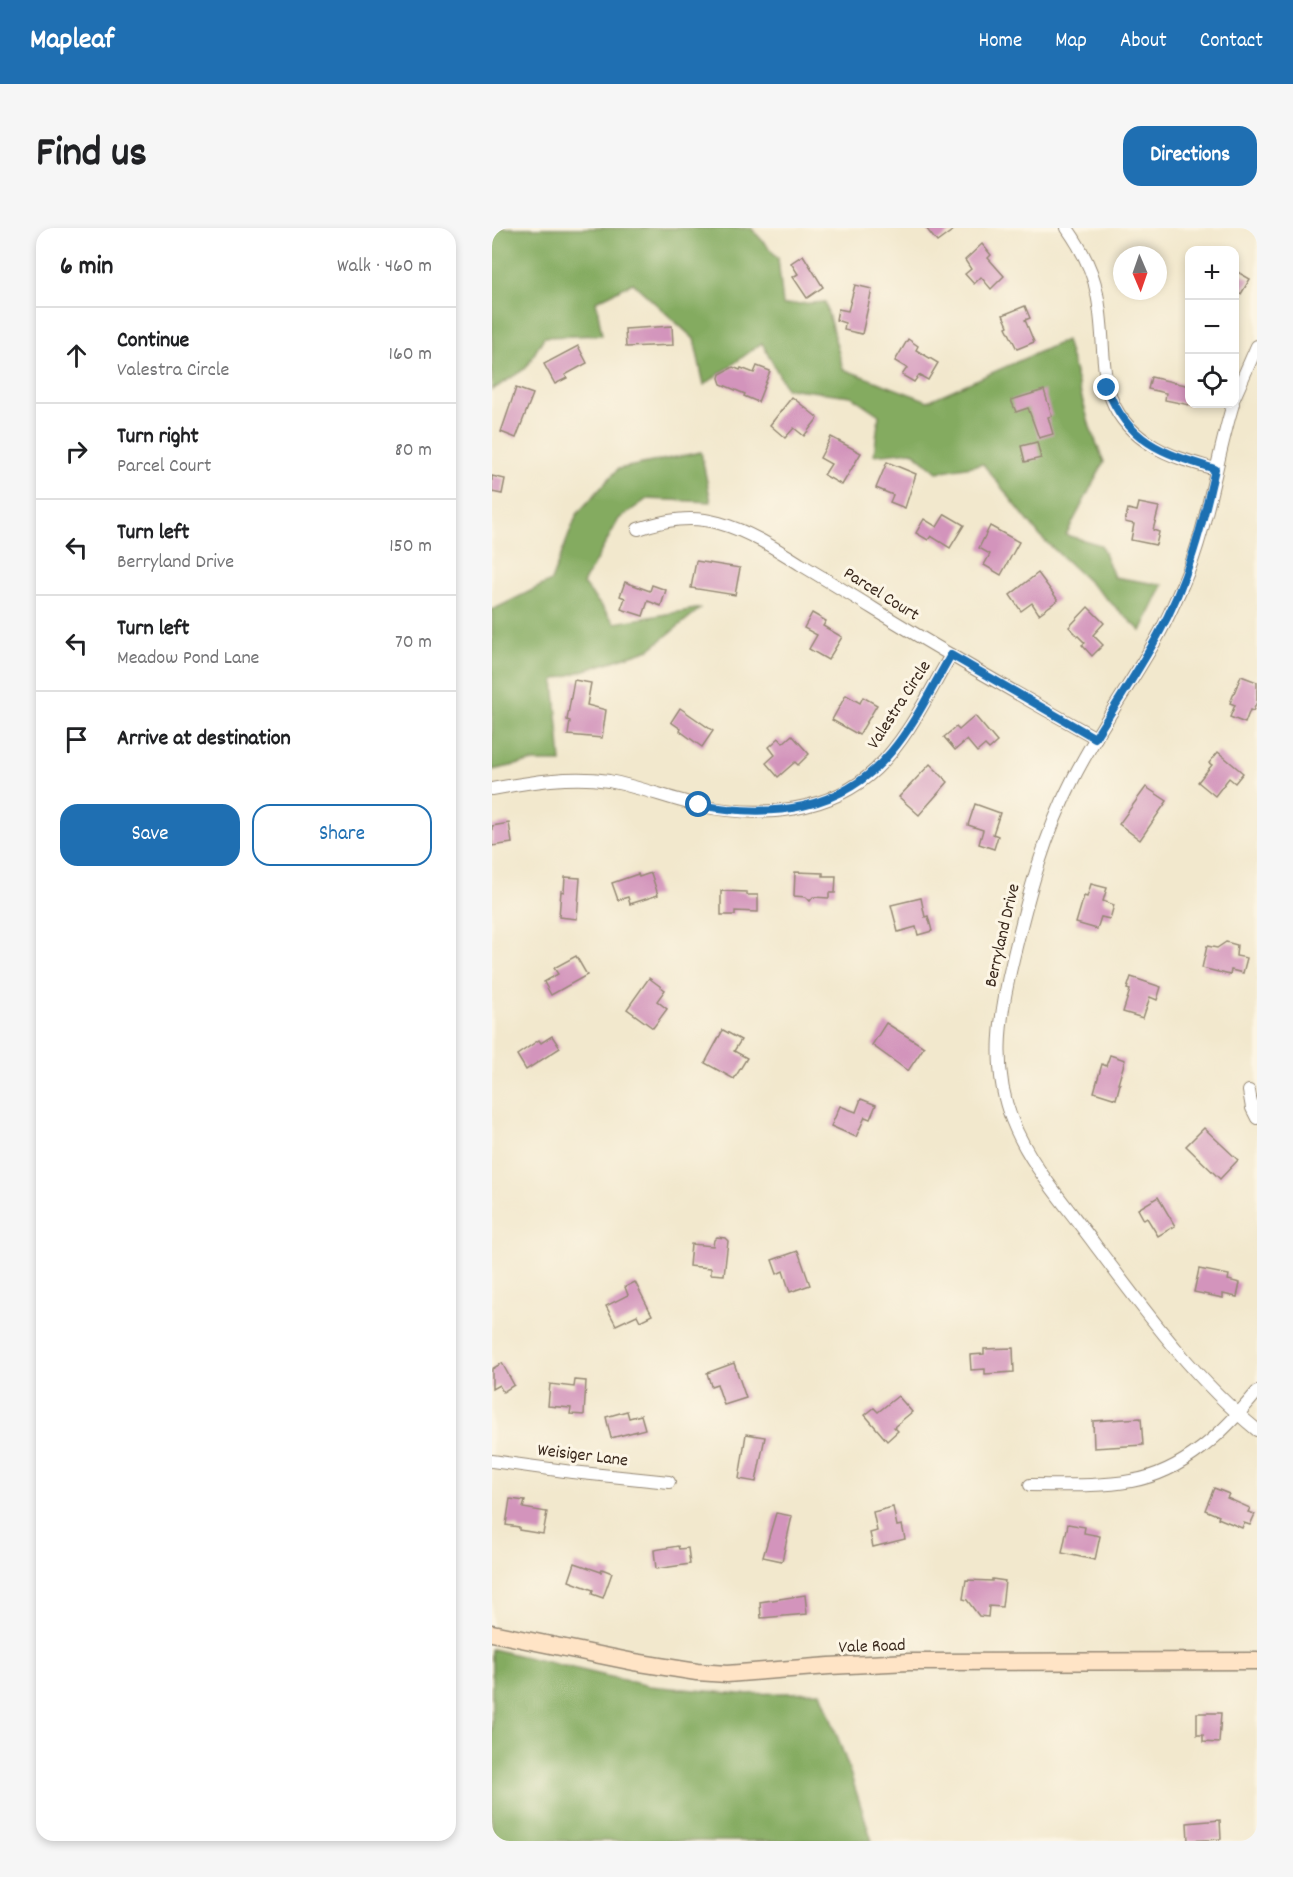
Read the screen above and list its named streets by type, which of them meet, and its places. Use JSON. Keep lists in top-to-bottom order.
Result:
{
  "streets": {
    "main road": ["Vale Road"],
    "street": [
      "Parcel Court",
      "Valestra Circle",
      "Berryland Drive",
      "Weisiger Lane"
    ]
  },
  "crossings": [
    ["Parcel Court", "Valestra Circle"],
    ["Parcel Court", "Berryland Drive"]
  ],
  "north": "bottom",
  "page": {
    "header": "Mapleaf",
    "nav": [
      "Home",
      "Map",
      "About",
      "Contact"
    ],
    "title": "Find us",
    "buttons": [
      "Directions",
      ["Save", "Share"]
    ],
    "heading": ["6 min", "Walk · 460 m"],
    "map_buttons": ["+", "−"],
    "list": [
      ["Continue", "Valestra Circle", "160 m"],
      ["Turn right", "Parcel Court", "80 m"],
      ["Turn left", "Berryland Drive", "150 m"],
      ["Turn left", "Meadow Pond Lane", "70 m"],
      "Arrive at destination"
    ]
  }
}
